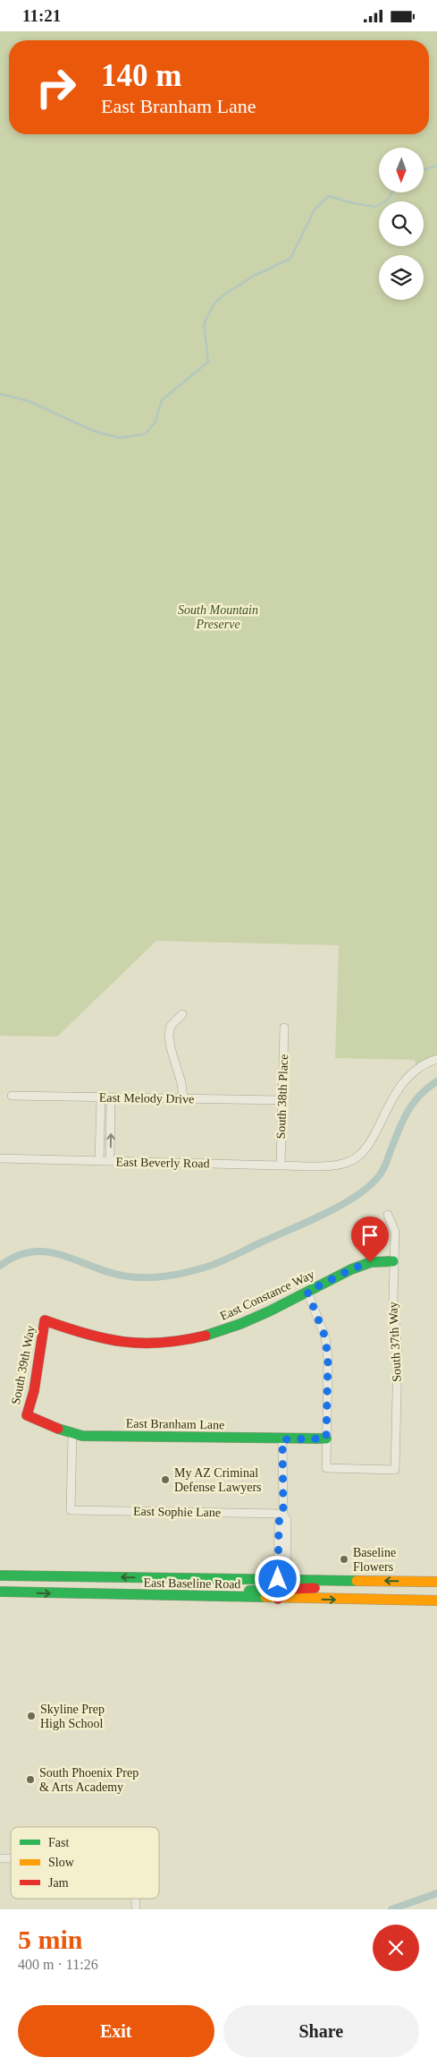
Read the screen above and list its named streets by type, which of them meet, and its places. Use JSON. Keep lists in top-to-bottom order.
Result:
{
  "streets": {
    "main road": [
      "East Constance Way",
      "South 39th Way",
      "East Branham Lane",
      "East Baseline Road"
    ],
    "street": [
      "South 38th Place",
      "East Melody Drive",
      "East Beverly Road",
      "South 37th Way",
      "East Sophie Lane"
    ]
  },
  "crossings": [
    ["South 38th Place", "East Melody Drive"],
    ["South 38th Place", "East Beverly Road"],
    ["East Constance Way", "South 37th Way"],
    ["East Constance Way", "South 39th Way"],
    ["South 37th Way", "East Branham Lane"],
    ["South 39th Way", "East Branham Lane"],
    ["East Branham Lane", "East Sophie Lane"]
  ],
  "parks": ["South Mountain Preserve"],
  "places": [
    "My AZ Criminal Defense Lawyers",
    "Baseline Flowers",
    "Skyline Prep High School",
    "South Phoenix Prep & Arts Academy"
  ],
  "legend": ["Fast", "Slow", "Jam"],
  "north": "bottom",
  "page": {
    "status": "11:21",
    "turn": ["140 m", "East Branham Lane"],
    "heading": ["5 min", "400 m · 11:26"],
    "buttons": ["Exit", "Share"]
  }
}
